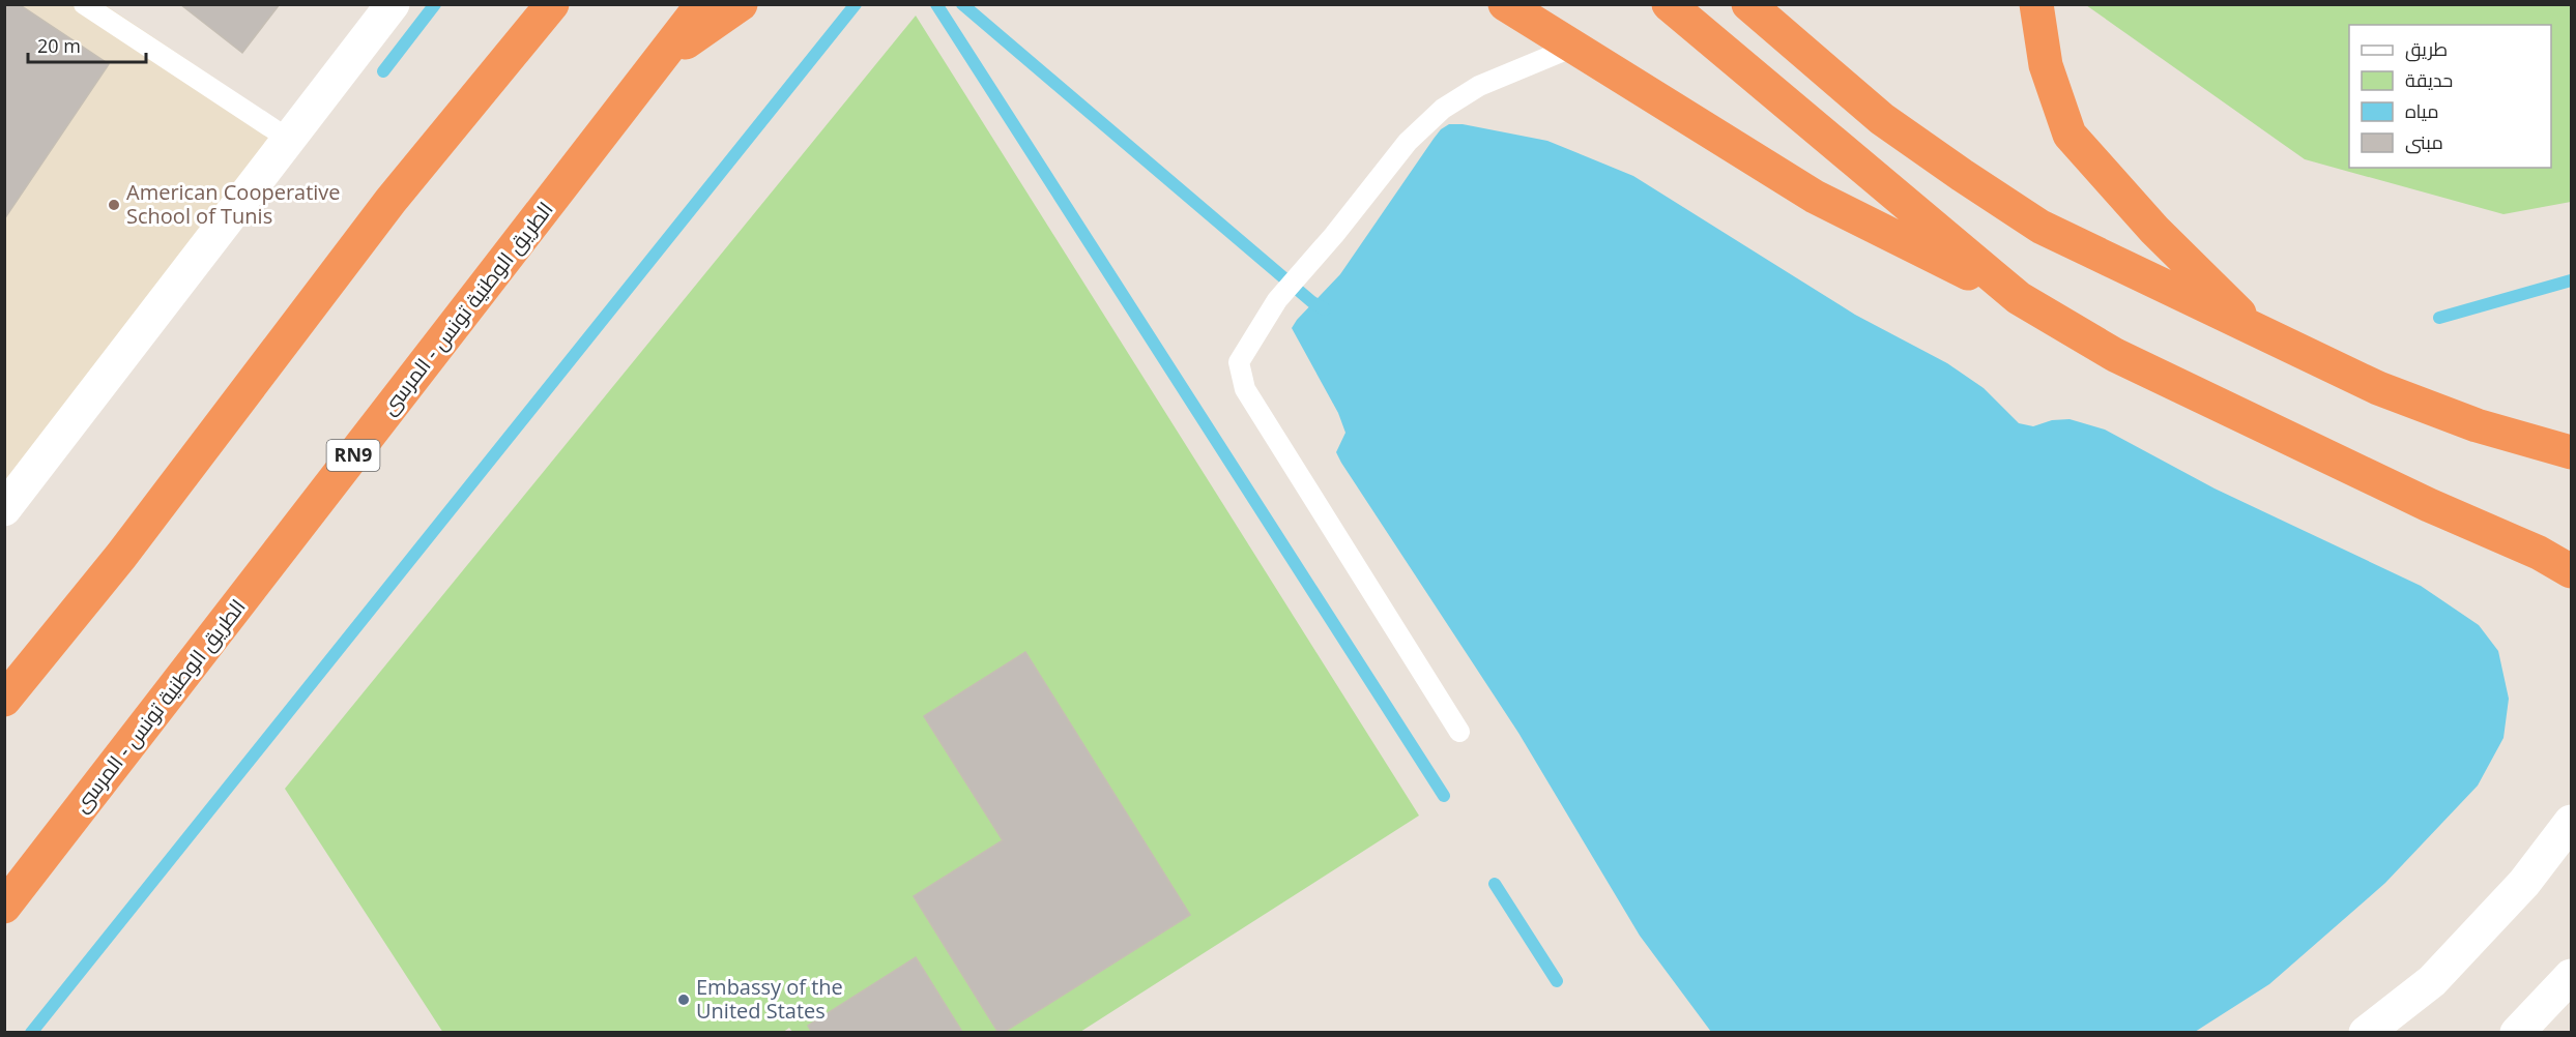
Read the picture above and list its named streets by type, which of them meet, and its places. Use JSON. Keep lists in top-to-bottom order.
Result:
{
  "streets": {
    "highway": ["الطريق الوطنية تونس - المرسى", "RN9"]
  },
  "places": ["American Cooperative School of Tunis", "Embassy of the United States"],
  "legend": [
    "طريق",
    "حديقة",
    "مياه",
    "مبنى"
  ],
  "scale_bar": "20 m"
}
